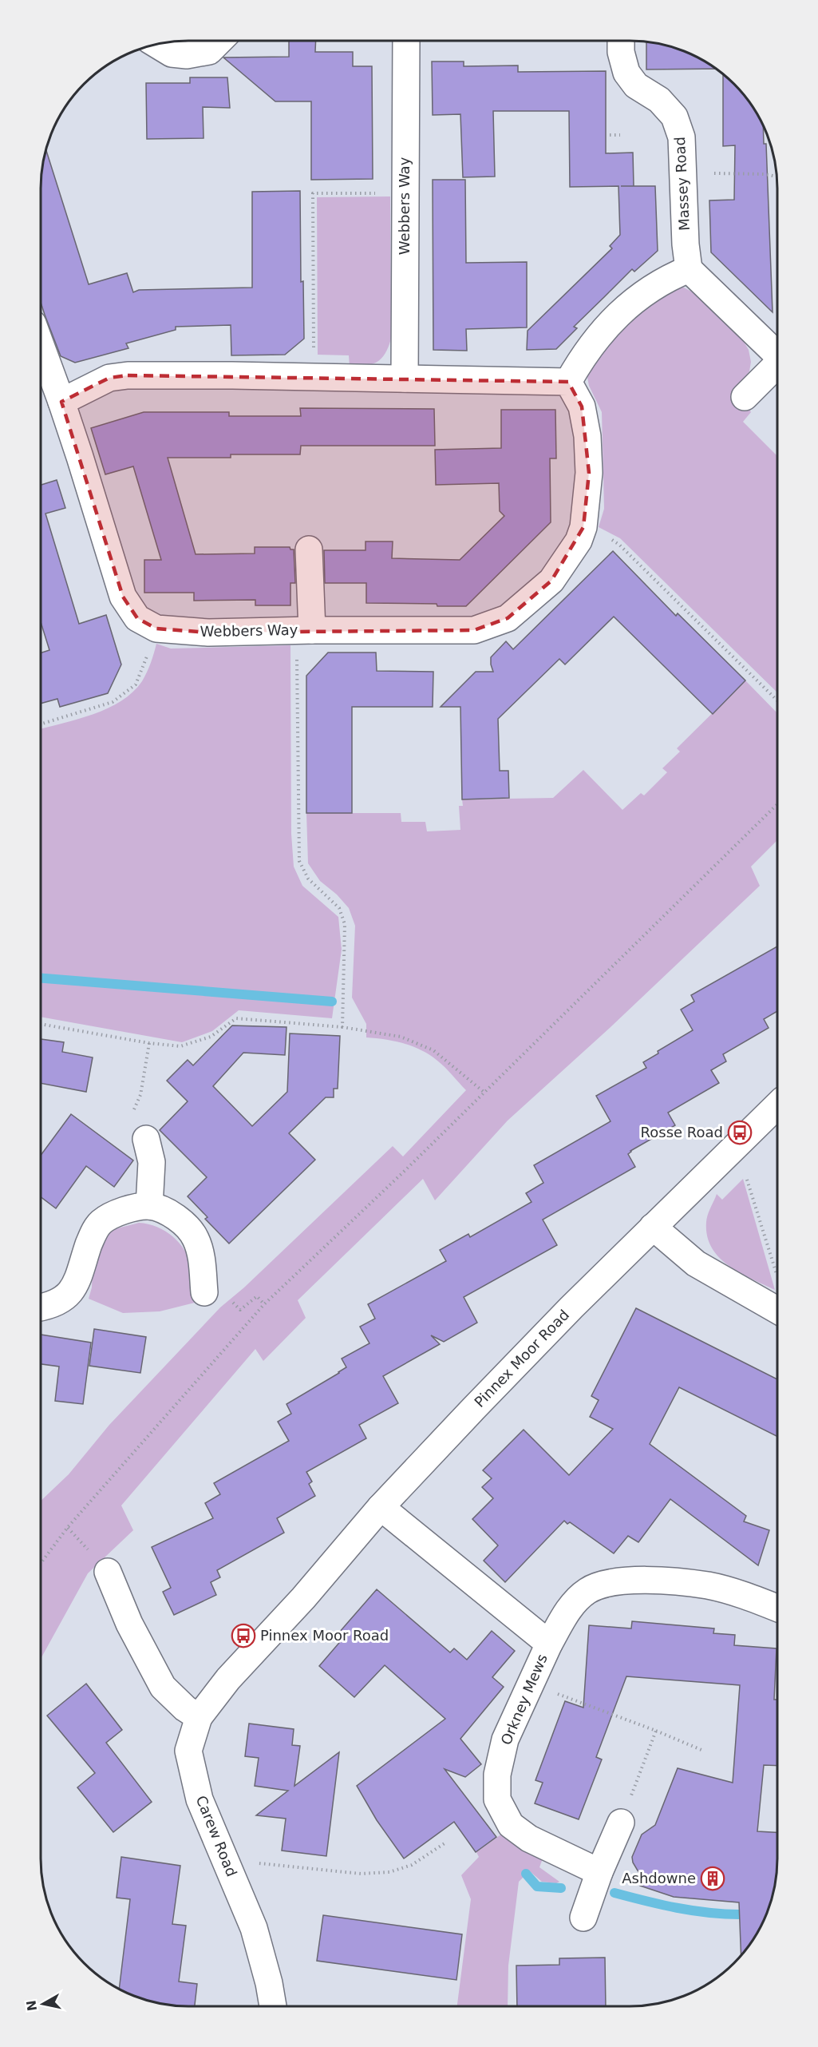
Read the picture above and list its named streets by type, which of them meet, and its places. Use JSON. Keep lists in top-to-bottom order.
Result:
{
  "streets": {
    "street": [
      "Massey Road",
      "Webbers Way",
      "Pinnex Moor Road",
      "Orkney Mews",
      "Carew Road"
    ]
  },
  "crossings": [
    ["Pinnex Moor Road", "Orkney Mews"],
    ["Pinnex Moor Road", "Carew Road"]
  ],
  "places": {
    "bus stop": ["Rosse Road", "Pinnex Moor Road"],
    "building": ["Ashdowne"]
  },
  "north": "left"
}
